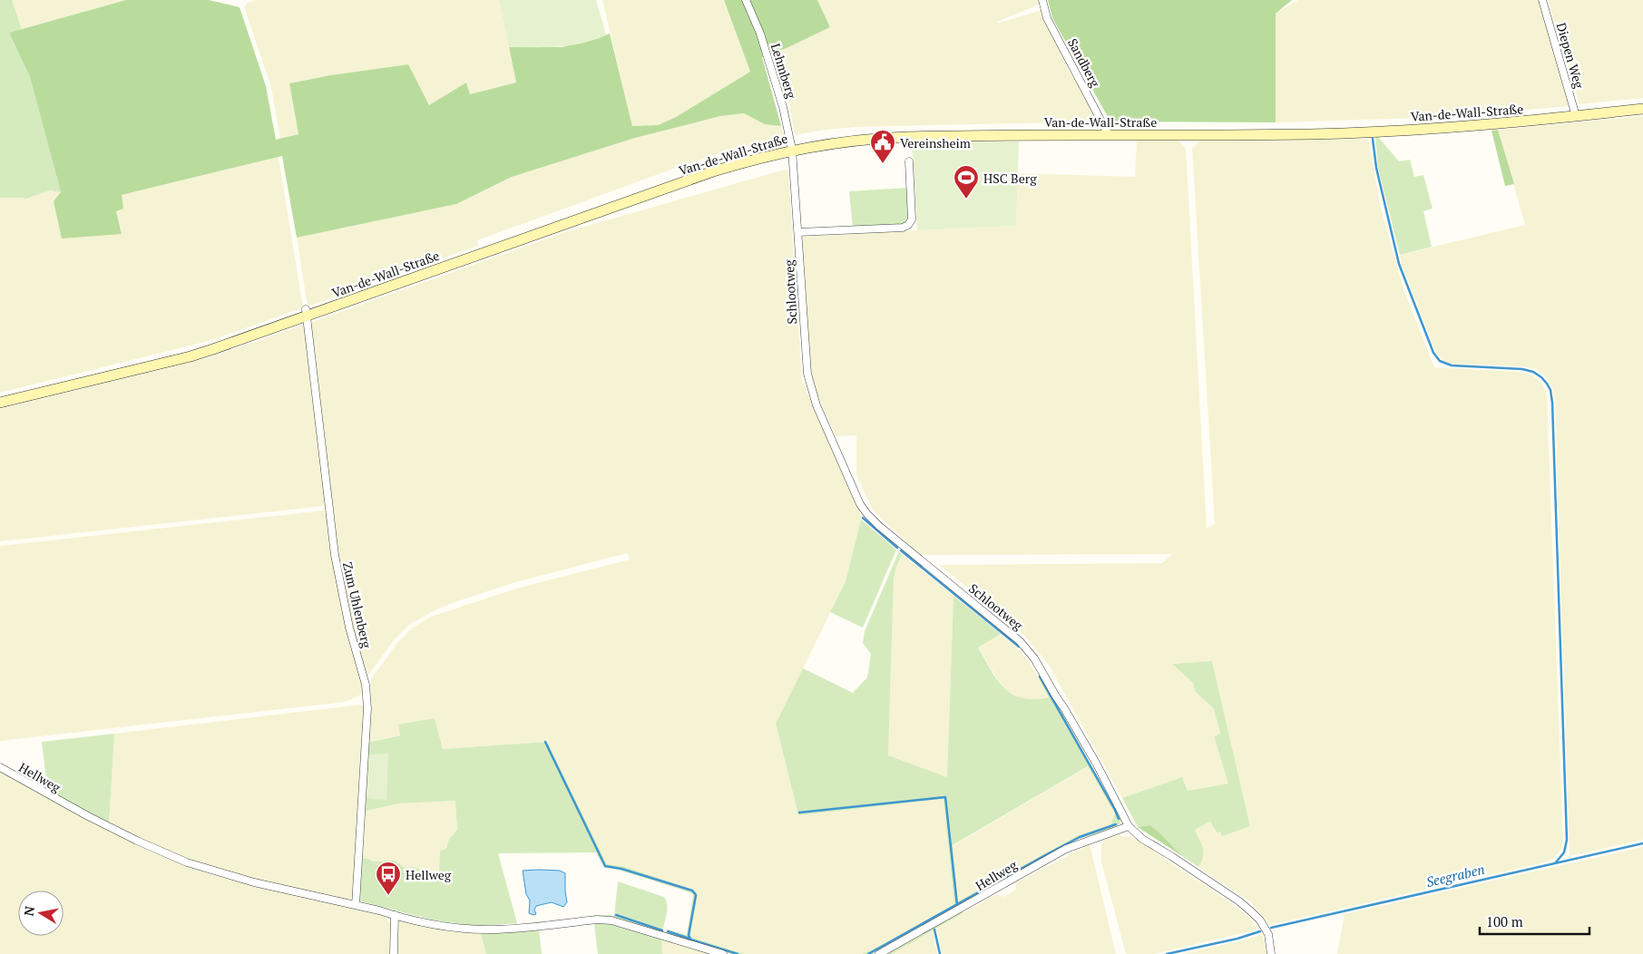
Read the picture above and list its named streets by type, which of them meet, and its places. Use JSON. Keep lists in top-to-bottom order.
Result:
{
  "streets": {
    "main road": ["Van-de-Wall-Straße"],
    "street": [
      "Diepen Weg",
      "Sandberg",
      "Lehmberg",
      "Schlootweg",
      "Zum Uhlenberg",
      "Hellweg"
    ]
  },
  "crossings": [
    ["Diepen Weg", "Van-de-Wall-Straße"],
    ["Sandberg", "Van-de-Wall-Straße"],
    ["Lehmberg", "Van-de-Wall-Straße"],
    ["Lehmberg", "Schlootweg"],
    ["Van-de-Wall-Straße", "Schlootweg"],
    ["Van-de-Wall-Straße", "Zum Uhlenberg"],
    ["Schlootweg", "Hellweg"],
    ["Zum Uhlenberg", "Hellweg"]
  ],
  "water": ["Seegraben"],
  "places": {
    "public building": ["Vereinsheim"],
    "sports": ["HSC Berg"],
    "bus stop": ["Hellweg"]
  },
  "scale_bar": "100 m",
  "north": "left"
}
